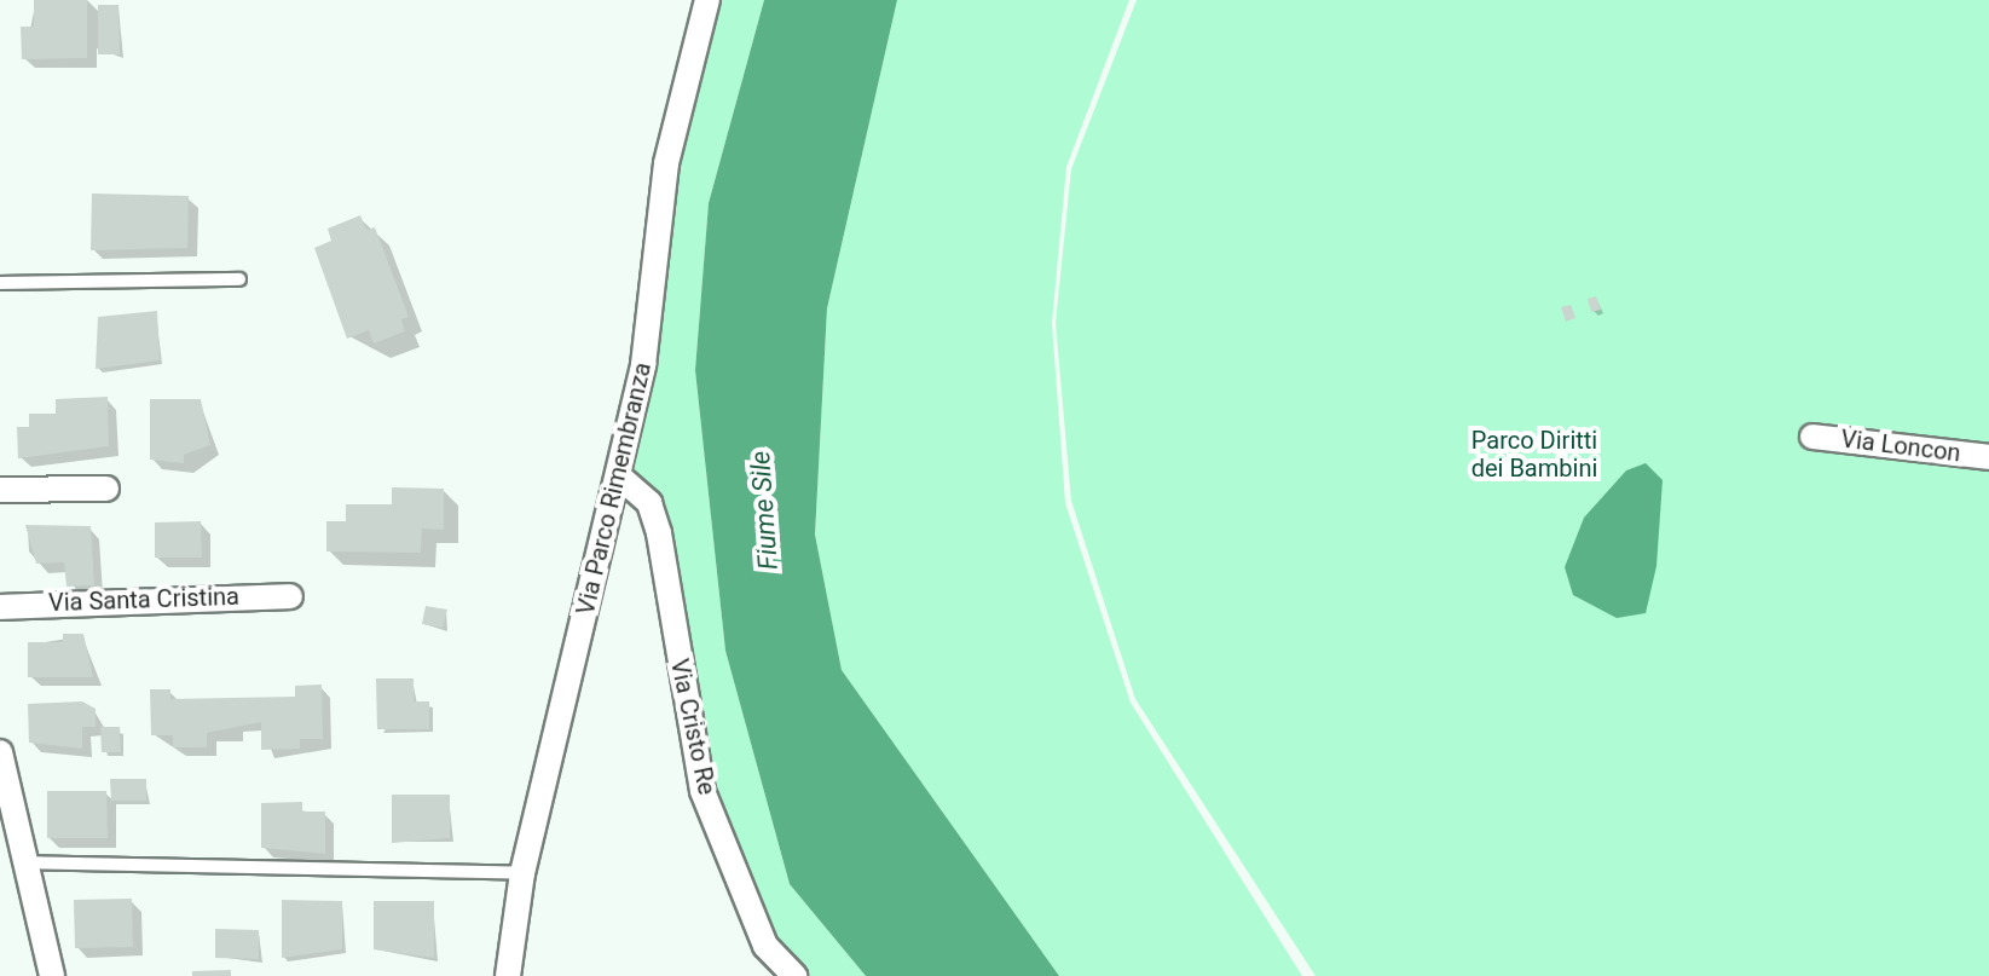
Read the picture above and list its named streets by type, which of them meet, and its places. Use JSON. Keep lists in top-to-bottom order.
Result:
{
  "streets": {
    "street": [
      "Via Loncon",
      "Via Parco Rimembranza",
      "Via Santa Cristina",
      "Via Cristo Re"
    ]
  },
  "crossings": [
    ["Via Parco Rimembranza", "Via Cristo Re"]
  ],
  "water": ["Fiume Sile"],
  "parks": ["Parco Diritti dei Bambini"]
}
